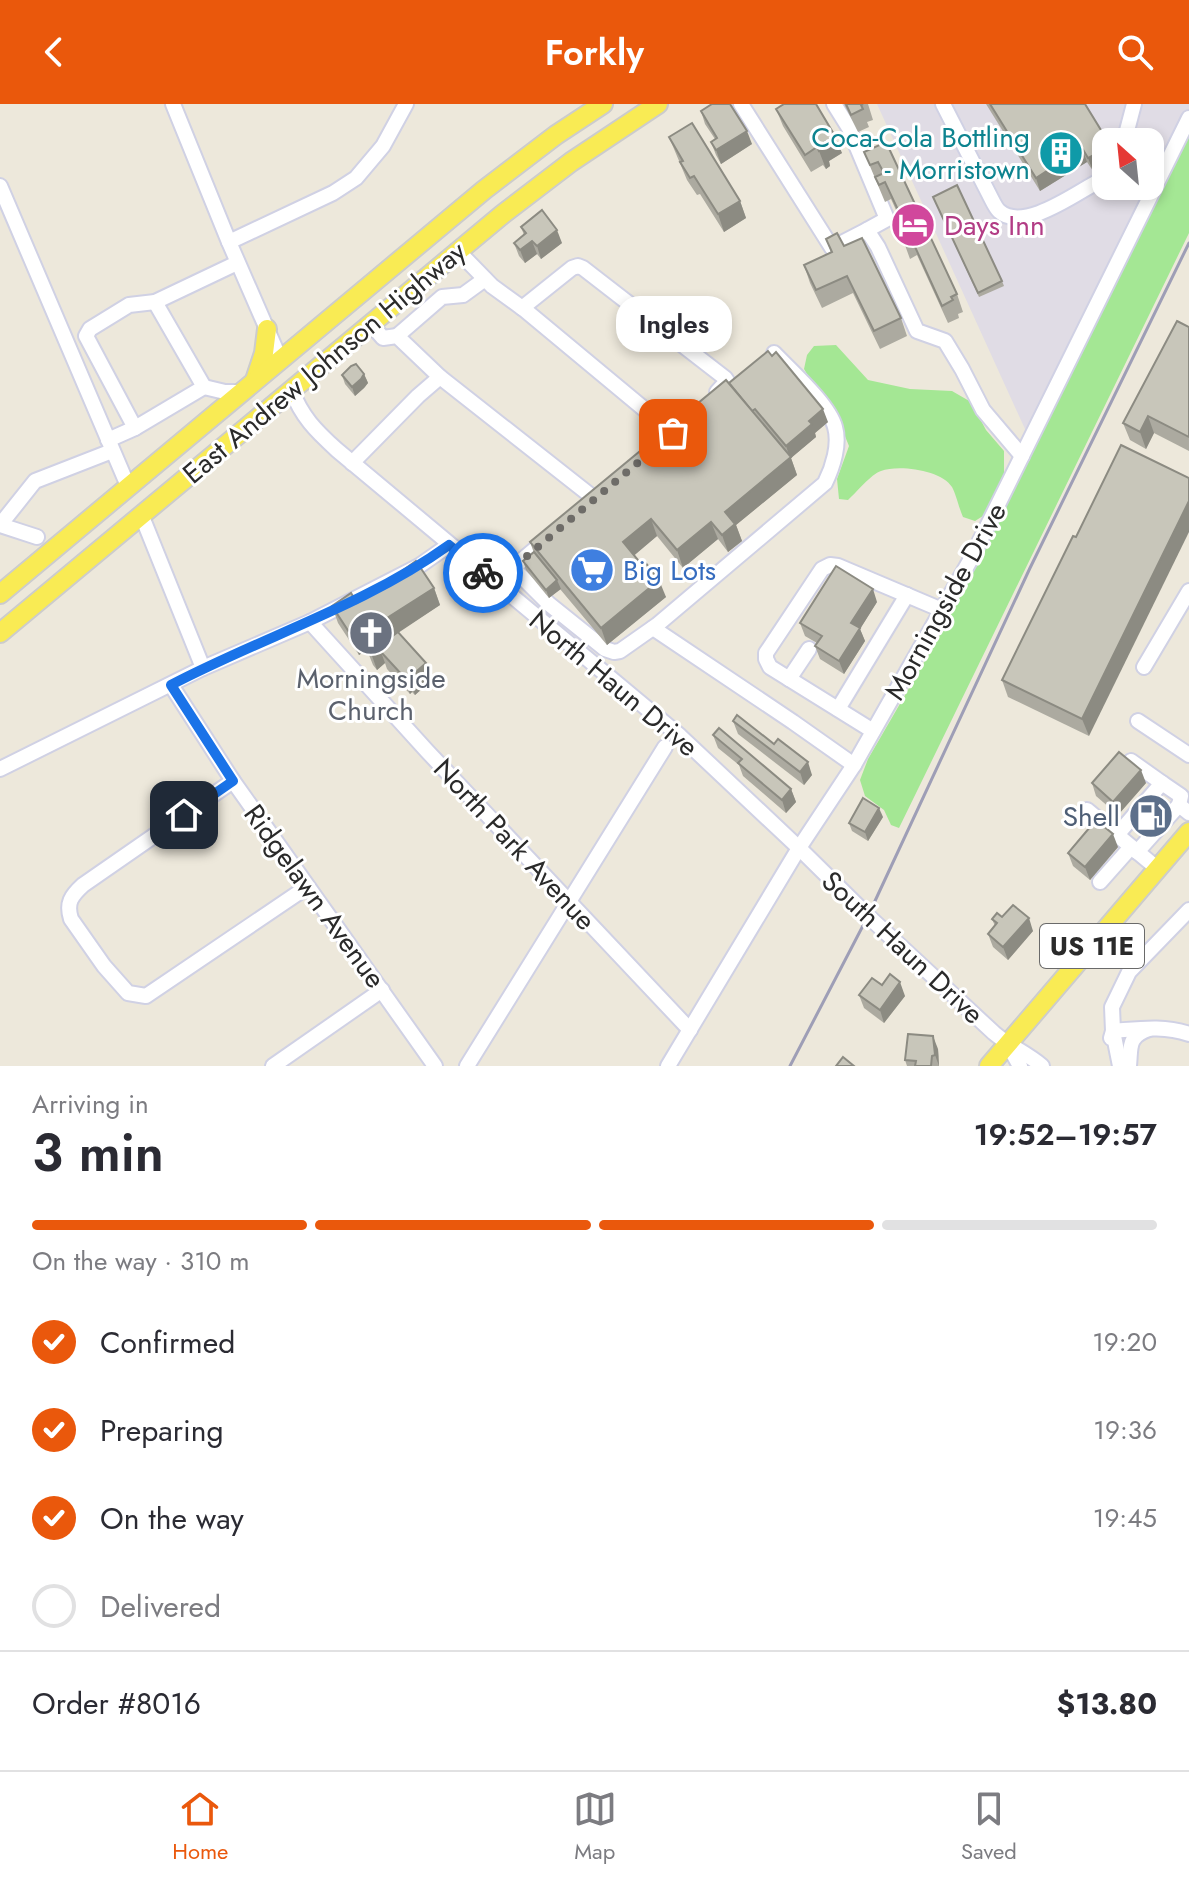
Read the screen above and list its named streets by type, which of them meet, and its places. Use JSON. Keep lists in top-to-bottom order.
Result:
{
  "streets": {
    "main road": ["East Andrew Johnson Highway", "US 11E"],
    "street": [
      "Morningside Drive",
      "North Haun Drive",
      "North Park Avenue",
      "Ridgelawn Avenue",
      "South Haun Drive"
    ]
  },
  "crossings": [
    ["East Andrew Johnson Highway", "North Haun Drive"],
    ["Morningside Drive", "North Haun Drive"],
    ["Morningside Drive", "North Park Avenue"],
    ["Morningside Drive", "South Haun Drive"],
    ["North Haun Drive", "South Haun Drive"],
    ["US 11E", "South Haun Drive"]
  ],
  "places": {
    "building": ["Coca-Cola Bottling - Morristown"],
    "hotel": ["Days Inn"],
    "other": ["Ingles"],
    "supermarket": ["Big Lots"],
    "church": ["Morningside Church"],
    "fuel station": ["Shell"]
  },
  "north": "top left",
  "page": {
    "header": "Forkly",
    "bubble": "Ingles",
    "heading": ["3 min", "Arriving in", "19:52–19:57"],
    "panel": ["Order #8016", "$13.80"],
    "bar": "On the way · 310 m",
    "list": [
      ["Confirmed", "19:20"],
      ["Preparing", "19:36"],
      ["On the way", "19:45"],
      "Delivered"
    ],
    "tabs": ["Home", "Map", "Saved"]
  }
}
